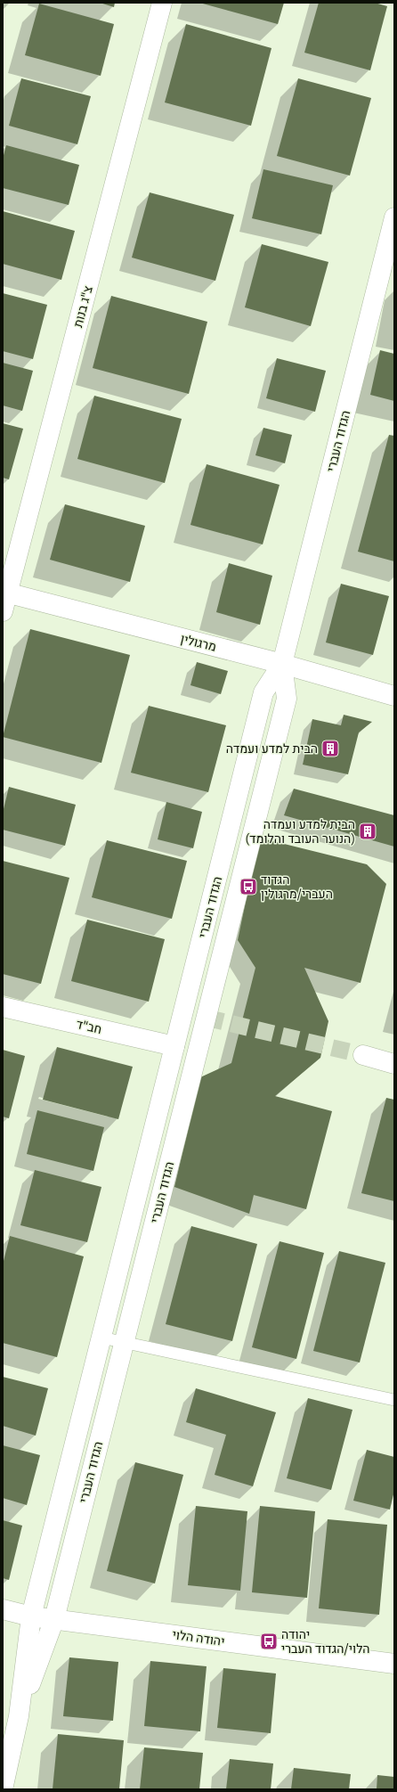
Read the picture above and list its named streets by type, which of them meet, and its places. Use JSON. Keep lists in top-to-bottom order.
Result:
{
  "streets": {
    "street": [
      "צ\"ג בנות",
      "הגדוד העברי",
      "מרגולין",
      "חב\"ד",
      "יהודה הלוי"
    ]
  },
  "crossings": [
    ["צ\"ג בנות", "מרגולין"],
    ["הגדוד העברי", "מרגולין"],
    ["הגדוד העברי", "חב\"ד"],
    ["הגדוד העברי", "יהודה הלוי"]
  ],
  "places": {
    "building": ["הבית למדע ועמדה", "הבית למדע ועמדה (הנוער העובד והלומד)"],
    "bus stop": ["הגדוד העברי/מרגולין", "יהודה הלוי/הגדוד העברי"]
  }
}
